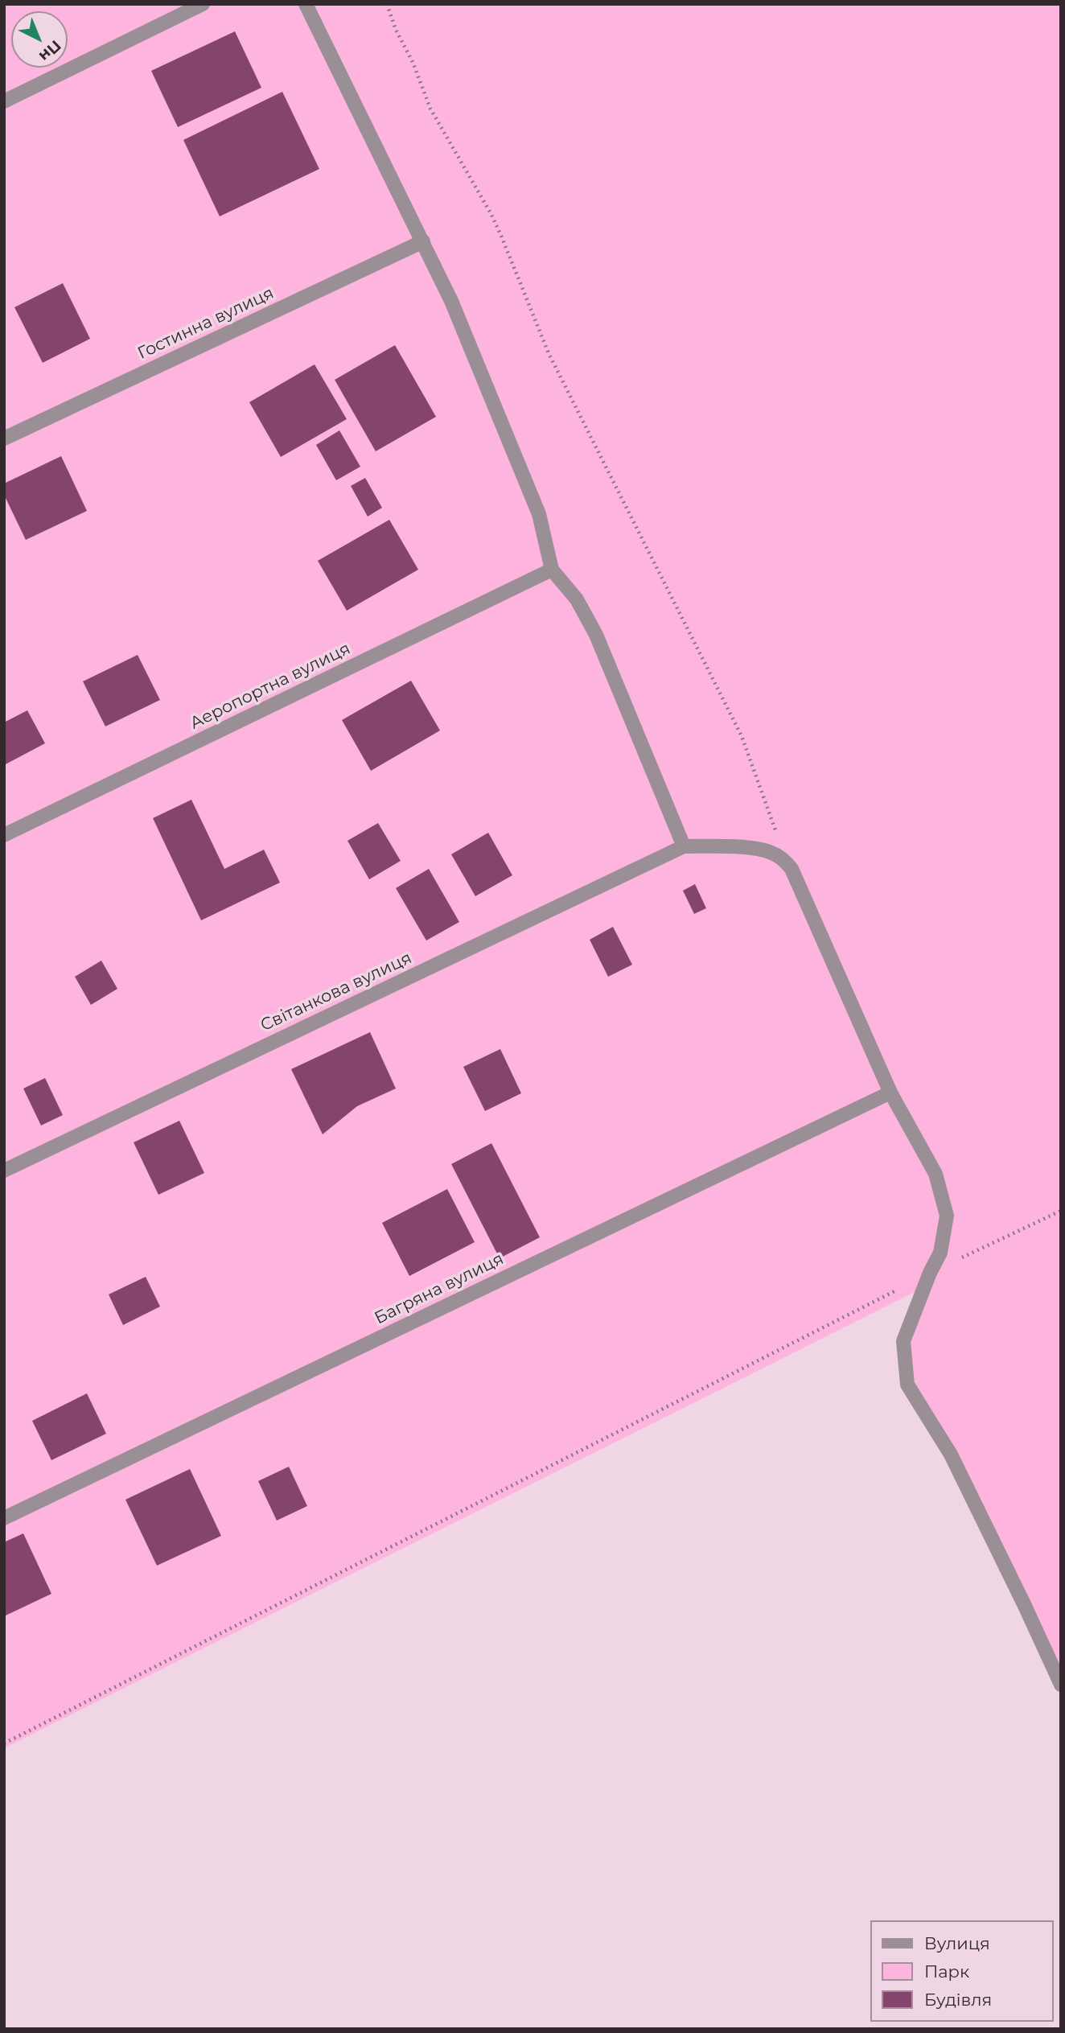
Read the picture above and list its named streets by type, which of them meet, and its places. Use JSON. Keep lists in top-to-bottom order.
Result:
{
  "streets": {
    "street": [
      "Гостинна вулиця",
      "Аеропортна вулиця",
      "Світанкова вулиця",
      "Багряна вулиця"
    ]
  },
  "legend": ["Вулиця", "Парк", "Будівля"],
  "north": "bottom right"
}
